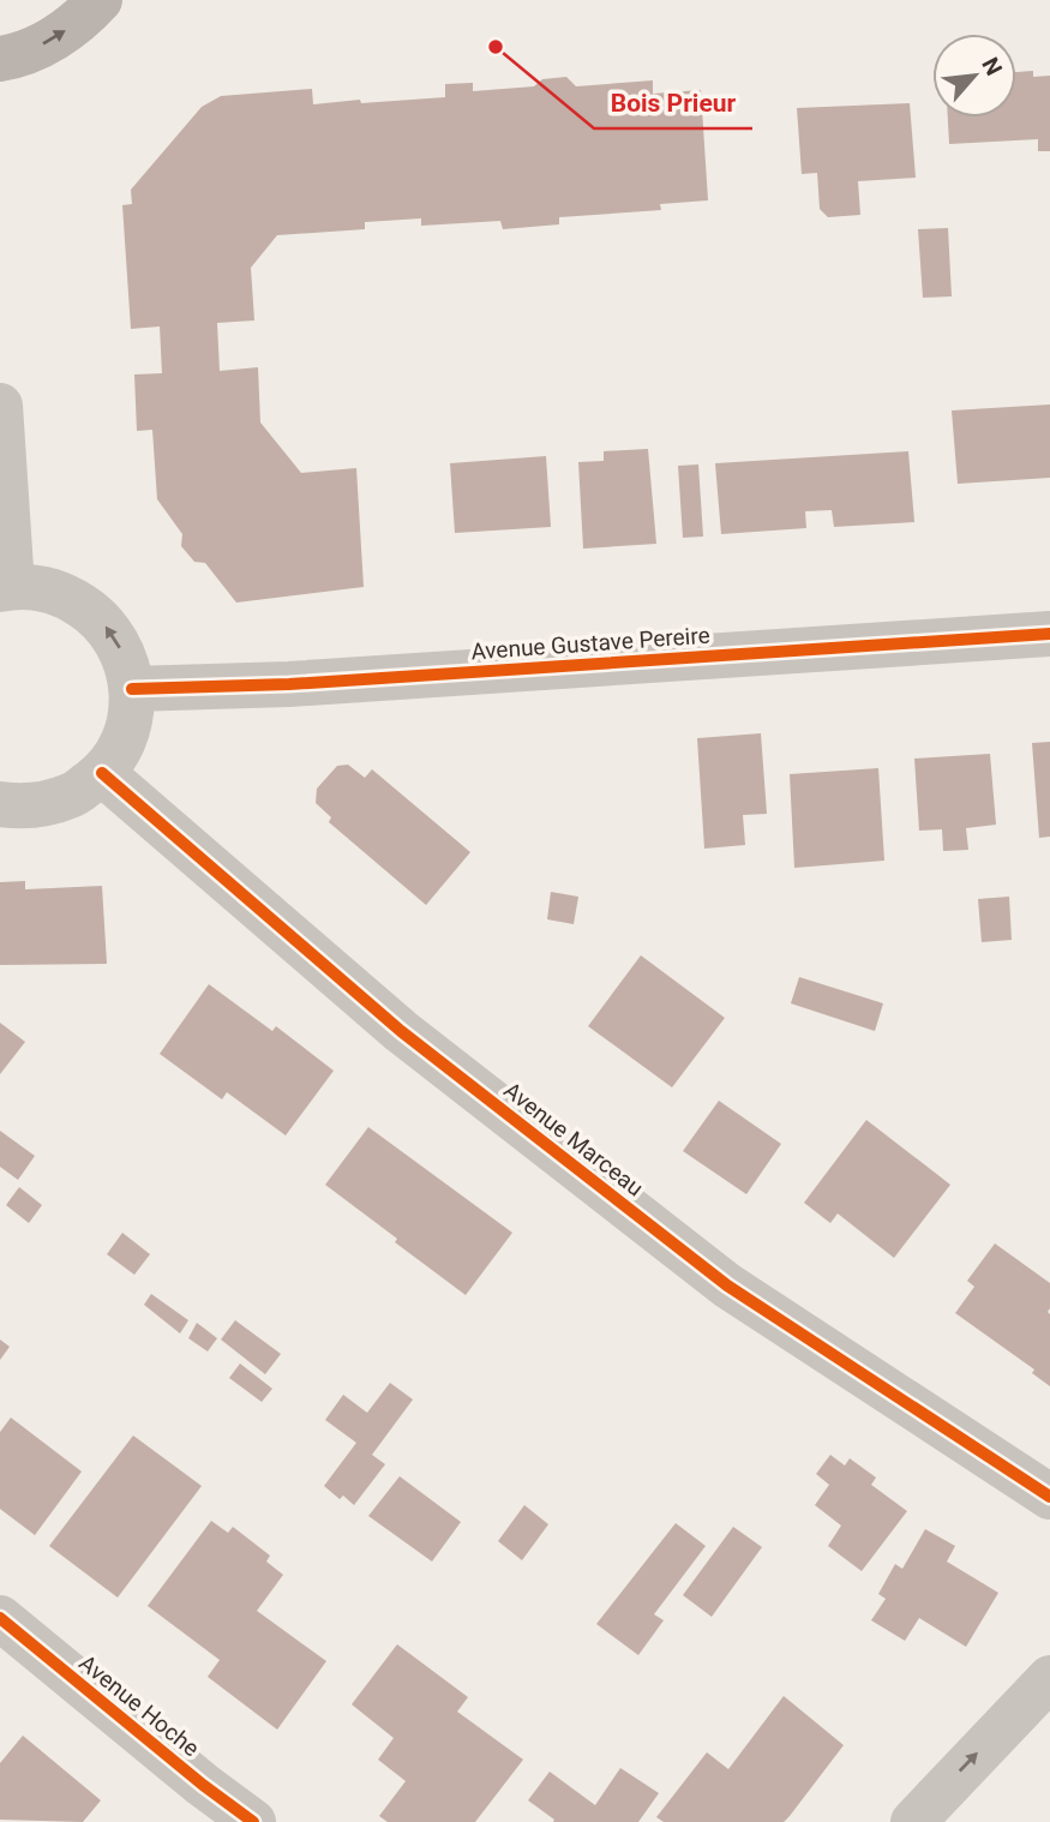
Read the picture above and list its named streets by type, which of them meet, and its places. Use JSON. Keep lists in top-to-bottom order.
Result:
{
  "streets": {
    "street": ["Avenue Gustave Pereire", "Avenue Marceau", "Avenue Hoche"]
  },
  "places": ["Bois Prieur"],
  "north": "top right"
}
